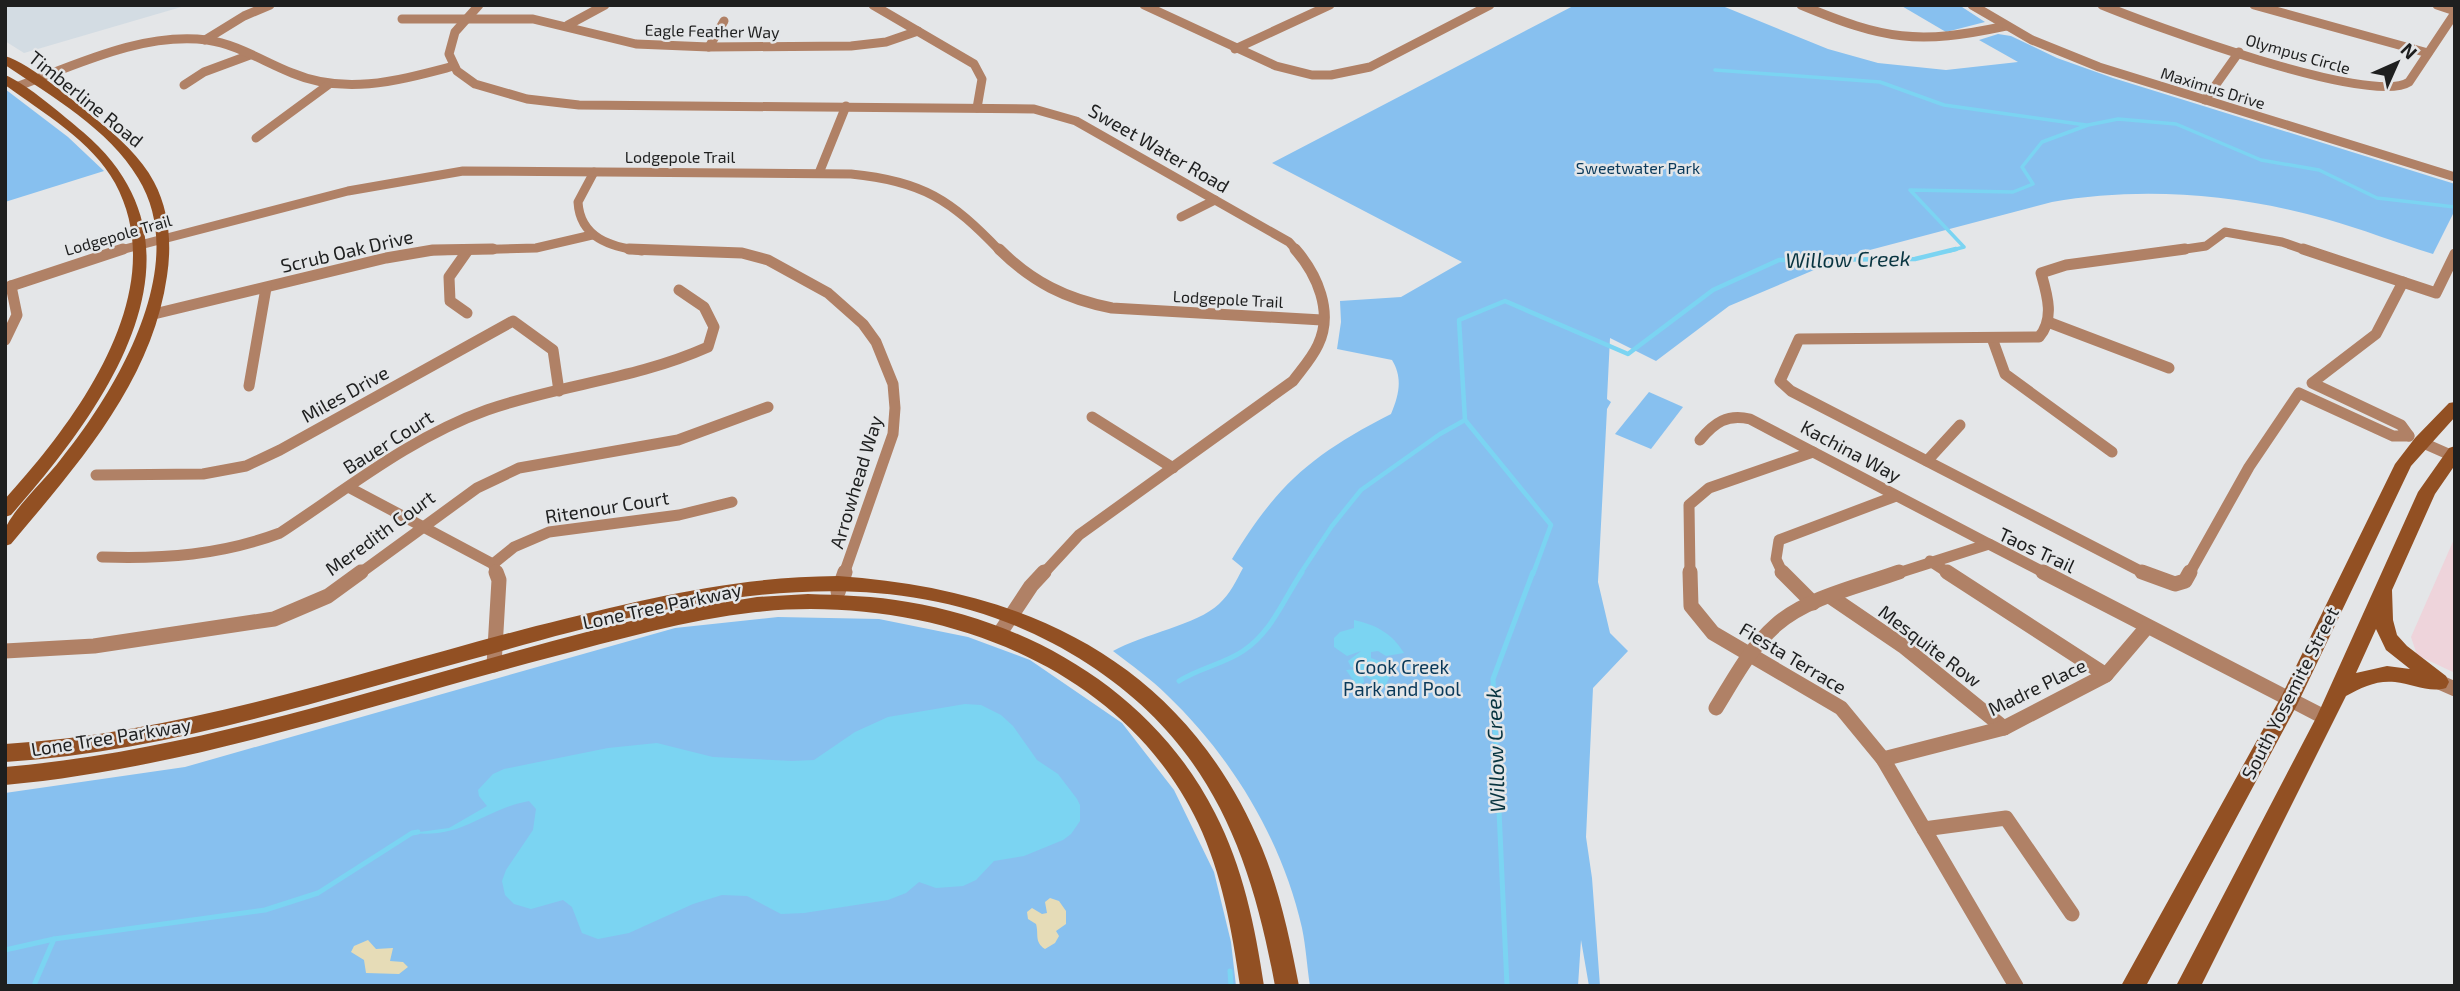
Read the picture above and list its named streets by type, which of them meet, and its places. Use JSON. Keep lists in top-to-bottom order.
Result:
{
  "streets": {
    "street": [
      "Eagle Feather Way",
      "Olympus Circle",
      "Maximus Drive",
      "Timberline Road",
      "Sweet Water Road",
      "Lodgepole Trail",
      "Scrub Oak Drive",
      "Miles Drive",
      "Bauer Court",
      "Kachina Way",
      "Arrowhead Way",
      "Ritenour Court",
      "Meredith Court",
      "Taos Trail",
      "Lone Tree Parkway",
      "Mesquite Row",
      "Fiesta Terrace",
      "Madre Place",
      "South Yosemite Street"
    ]
  },
  "crossings": [
    ["Timberline Road", "Lodgepole Trail"],
    ["Timberline Road", "Scrub Oak Drive"],
    ["Sweet Water Road", "Lodgepole Trail"],
    ["Sweet Water Road", "Lone Tree Parkway"],
    ["Scrub Oak Drive", "Arrowhead Way"],
    ["Miles Drive", "Bauer Court"],
    ["Kachina Way", "Taos Trail"],
    ["Kachina Way", "Fiesta Terrace"],
    ["Arrowhead Way", "Lone Tree Parkway"],
    ["Taos Trail", "Mesquite Row"],
    ["Taos Trail", "Fiesta Terrace"],
    ["Taos Trail", "Madre Place"],
    ["Taos Trail", "South Yosemite Street"],
    ["Mesquite Row", "Madre Place"],
    ["Fiesta Terrace", "Madre Place"]
  ],
  "water": ["Willow Creek"],
  "parks": ["Sweetwater Park", "Cook Creek Park and Pool"],
  "north": "top right"
}
